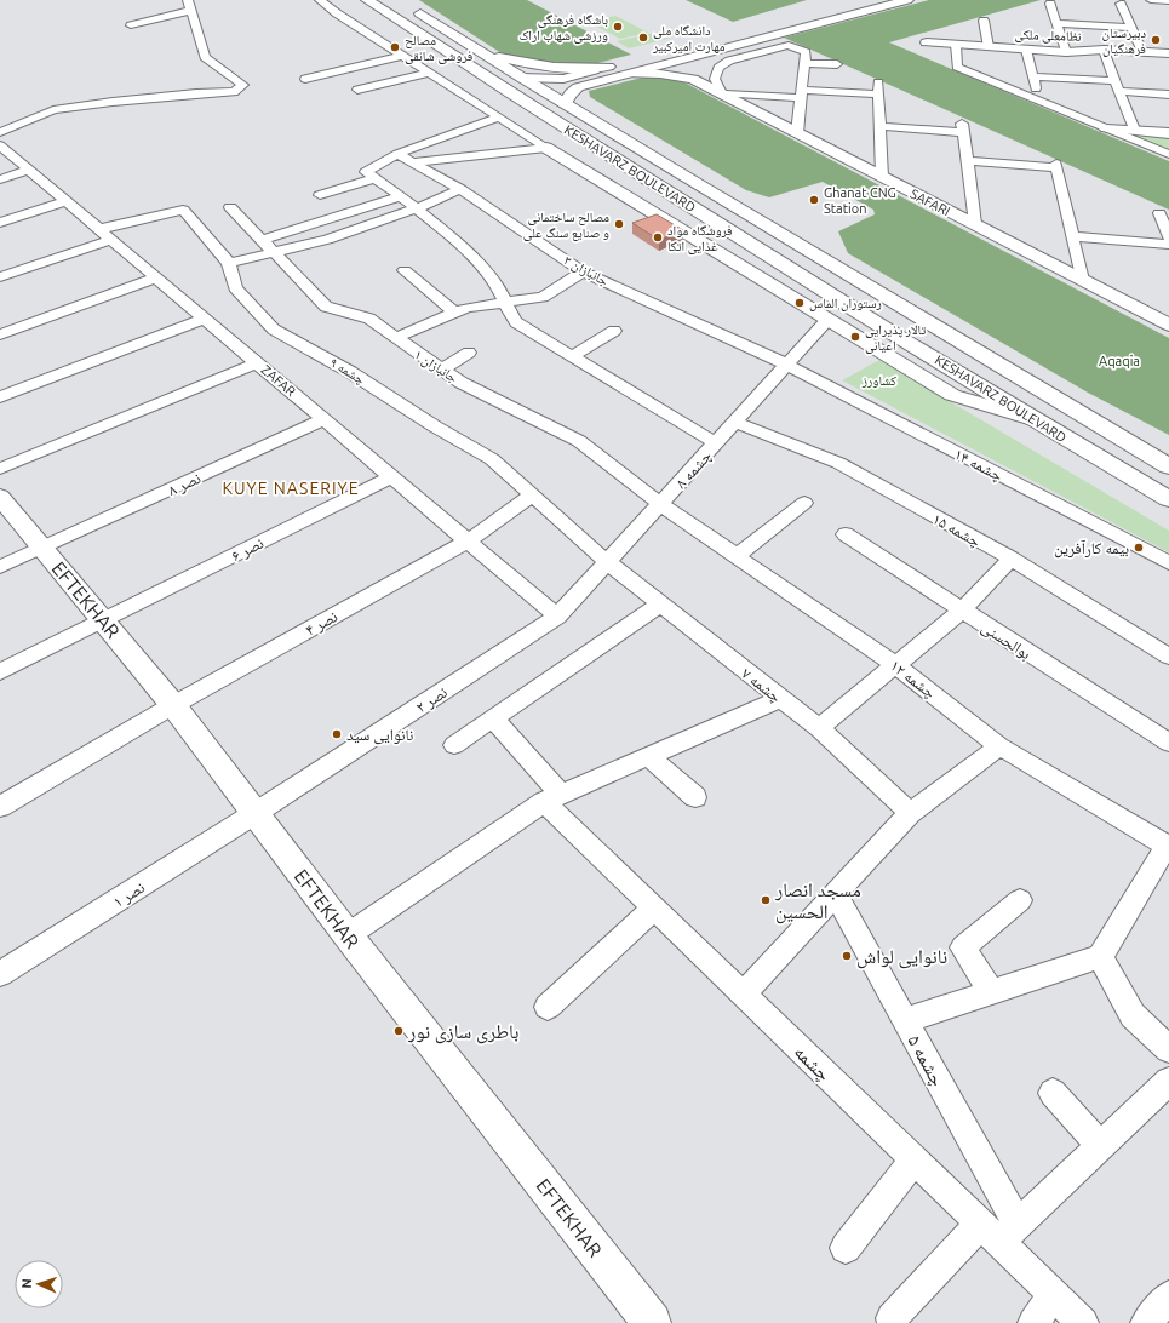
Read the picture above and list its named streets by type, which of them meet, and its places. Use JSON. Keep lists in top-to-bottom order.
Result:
{
  "streets": {
    "main road": ["KESHAVARZ BOULEVARD"],
    "street": [
      "نظامعلی ملکی",
      "SAFARI",
      "جانبازان ۳",
      "جانبازان ۱",
      "چشمه ۹",
      "ZAFAR",
      "چشمه ۱۴",
      "چشمه ۸",
      "نصر ۸",
      "چشمه ۱۵",
      "نصر ۶",
      "EFTEKHAR",
      "نصر ۴",
      "بوالحسنی",
      "چشمه ۱۲",
      "چشمه ۷",
      "نصر ۲",
      "نصر ۱",
      "چشمه ۵",
      "چشمه"
    ]
  },
  "crossings": [
    ["جانبازان ۳", "چشمه ۱۴"],
    ["جانبازان ۳", "چشمه ۸"],
    ["جانبازان ۱", "چشمه ۸"],
    ["جانبازان ۱", "چشمه ۱۲"],
    ["چشمه ۹", "ZAFAR"],
    ["چشمه ۹", "چشمه ۸"],
    ["چشمه ۹", "نصر ۴"],
    ["چشمه ۹", "چشمه ۷"],
    ["ZAFAR", "چشمه ۸"],
    ["ZAFAR", "نصر ۸"],
    ["ZAFAR", "نصر ۶"],
    ["ZAFAR", "نصر ۴"],
    ["ZAFAR", "نصر ۲"],
    ["چشمه ۱۴", "چشمه ۸"],
    ["چشمه ۸", "چشمه ۱۵"],
    ["چشمه ۸", "چشمه ۱۲"],
    ["چشمه ۸", "چشمه ۷"],
    ["چشمه ۸", "نصر ۲"],
    ["نصر ۸", "EFTEKHAR"],
    ["نصر ۶", "EFTEKHAR"],
    ["EFTEKHAR", "نصر ۴"],
    ["EFTEKHAR", "نصر ۲"],
    ["EFTEKHAR", "نصر ۱"],
    ["نصر ۲", "نصر ۱"],
    ["چشمه ۵", "چشمه"]
  ],
  "districts": ["KUYE NASERIYE"],
  "parks": ["Aqaqia", "کشاورز"],
  "places": [
    "باشگاه فرهنگی ورزشی شهاب اراک",
    "دانشگاه ملی مهارت امیرکبیر",
    "دبیرستان فرهنگیان",
    "مصالح فروشی شانقی",
    "Ghanat CNG Station",
    "مصالح ساختمانی و صنایع سنگ علی",
    "فروشگاه مواد غذایی اتکا",
    "رستوران الماس",
    "تالار پذیرایی اعیانی",
    "بیمه کارآفرین",
    "نانوایی‌ سید",
    "مسجد انصار الحسین",
    "نانوایی لواش",
    "باطری سازی نور"
  ],
  "north": "left"
}
